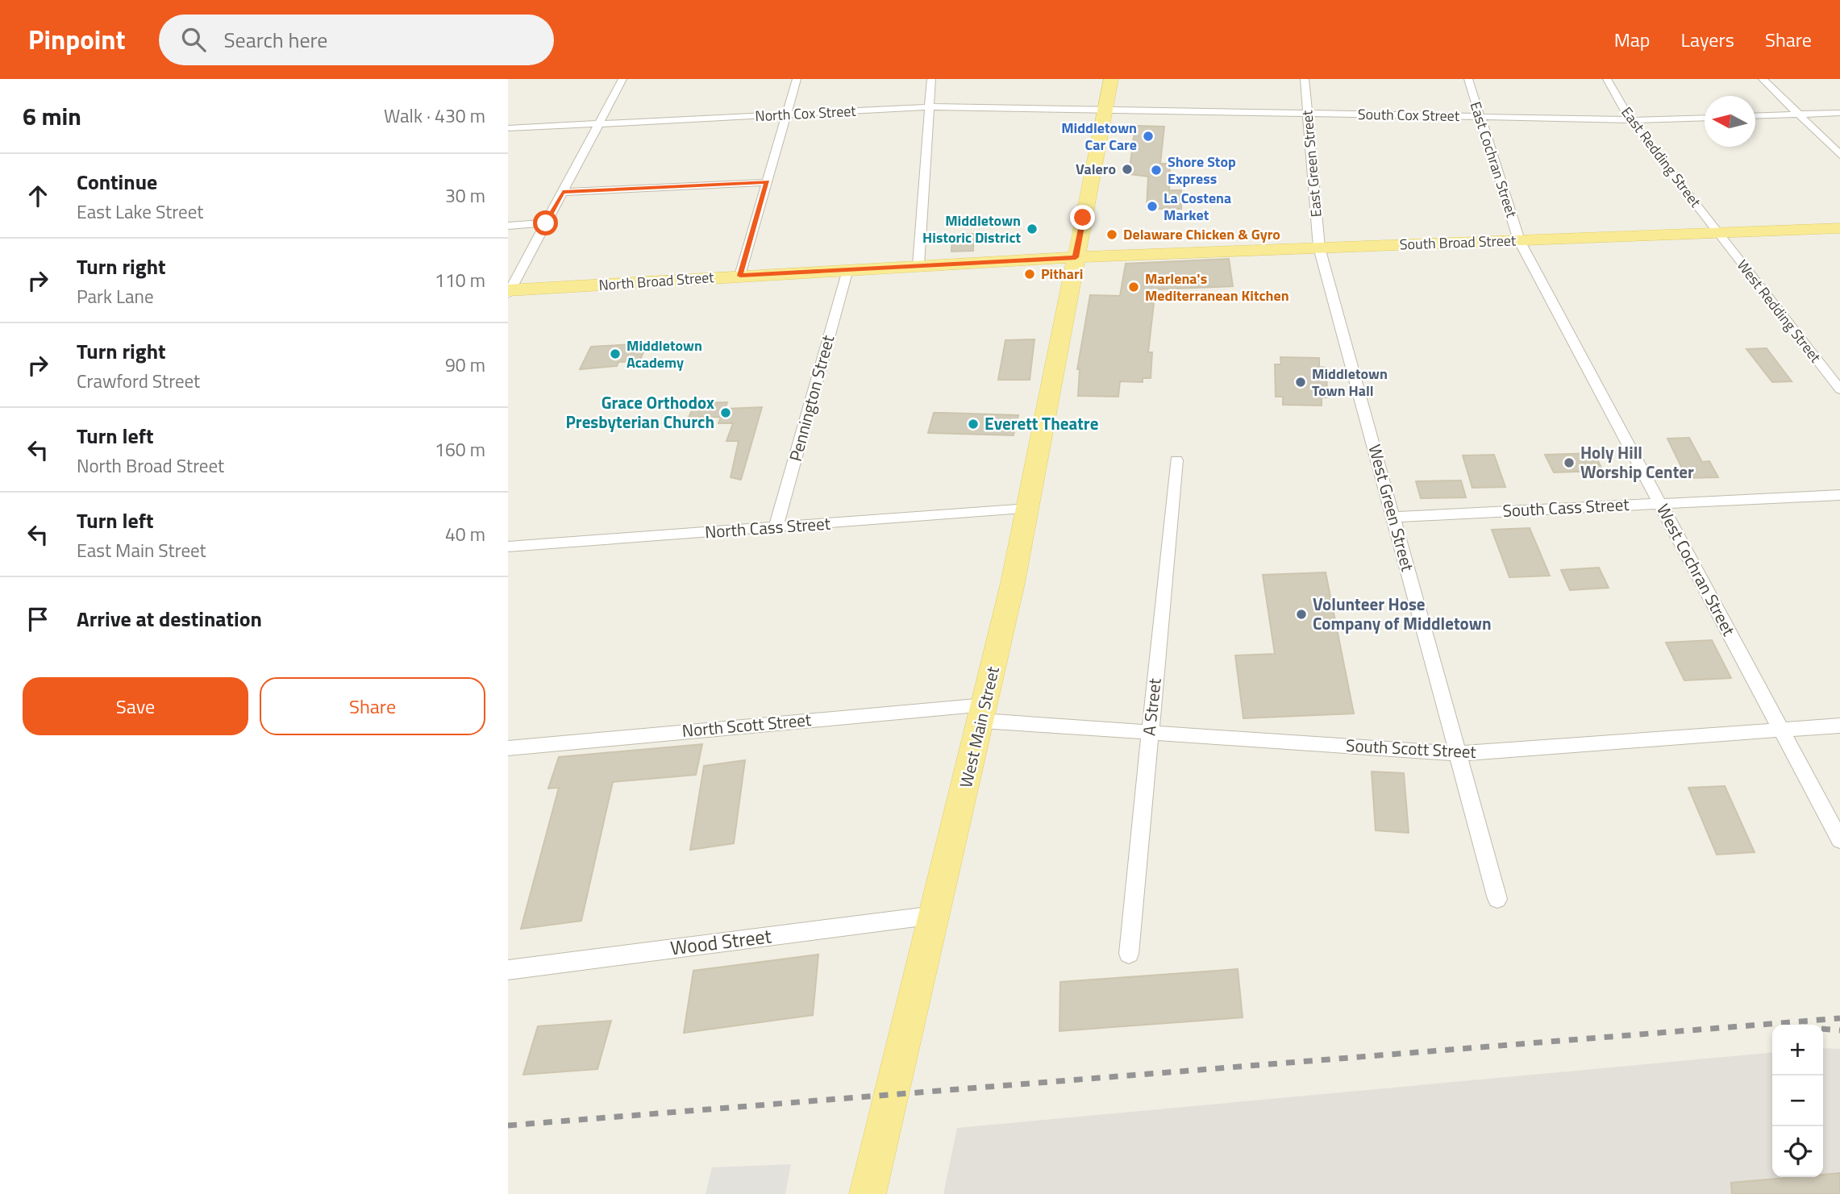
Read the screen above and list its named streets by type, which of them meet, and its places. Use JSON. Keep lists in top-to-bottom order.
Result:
{
  "streets": {
    "main road": ["South Broad Street", "North Broad Street", "West Main Street"],
    "street": [
      "North Cox Street",
      "South Cox Street",
      "East Redding Street",
      "East Cochran Street",
      "East Green Street",
      "West Redding Street",
      "Pennington Street",
      "West Green Street",
      "South Cass Street",
      "North Cass Street",
      "West Cochran Street",
      "A Street",
      "North Scott Street",
      "South Scott Street",
      "Wood Street"
    ]
  },
  "crossings": [
    ["North Cox Street", "South Cox Street"],
    ["North Cox Street", "West Main Street"],
    ["South Cox Street", "East Redding Street"],
    ["South Cox Street", "East Cochran Street"],
    ["South Cox Street", "East Green Street"],
    ["South Cox Street", "West Main Street"],
    ["East Redding Street", "South Broad Street"],
    ["East Redding Street", "West Redding Street"],
    ["East Cochran Street", "South Broad Street"],
    ["East Cochran Street", "West Cochran Street"],
    ["East Green Street", "South Broad Street"],
    ["East Green Street", "West Green Street"],
    ["South Broad Street", "North Broad Street"],
    ["South Broad Street", "West Redding Street"],
    ["South Broad Street", "West Green Street"],
    ["South Broad Street", "West Cochran Street"],
    ["South Broad Street", "West Main Street"],
    ["North Broad Street", "Pennington Street"],
    ["North Broad Street", "West Main Street"],
    ["Pennington Street", "North Cass Street"],
    ["West Green Street", "South Cass Street"],
    ["West Green Street", "South Scott Street"],
    ["South Cass Street", "West Cochran Street"],
    ["North Cass Street", "West Main Street"],
    ["West Cochran Street", "South Scott Street"],
    ["A Street", "South Scott Street"],
    ["North Scott Street", "West Main Street"],
    ["North Scott Street", "South Scott Street"],
    ["West Main Street", "South Scott Street"],
    ["West Main Street", "Wood Street"]
  ],
  "places": [
    "Middletown Car Care",
    "Valero",
    "Shore Stop Express",
    "La Costena Market",
    "Middletown Historic District",
    "Delaware Chicken & Gyro",
    "Pithari",
    "Marlena's Mediterranean Kitchen",
    "Middletown Academy",
    "Middletown Town Hall",
    "Grace Orthodox Presbyterian Church",
    "Everett Theatre",
    "Holy Hill Worship Center",
    "Volunteer Hose Company of Middletown"
  ],
  "north": "left",
  "page": {
    "header": "Pinpoint",
    "search": "Search here",
    "nav": ["Map", "Layers", "Share"],
    "heading": ["6 min", "Walk · 430 m"],
    "list": [
      ["Continue", "East Lake Street", "30 m"],
      ["Turn right", "Park Lane", "110 m"],
      ["Turn right", "Crawford Street", "90 m"],
      ["Turn left", "North Broad Street", "160 m"],
      ["Turn left", "East Main Street", "40 m"],
      "Arrive at destination"
    ],
    "buttons": ["Save", "Share"],
    "map_buttons": ["+", "−"]
  }
}
